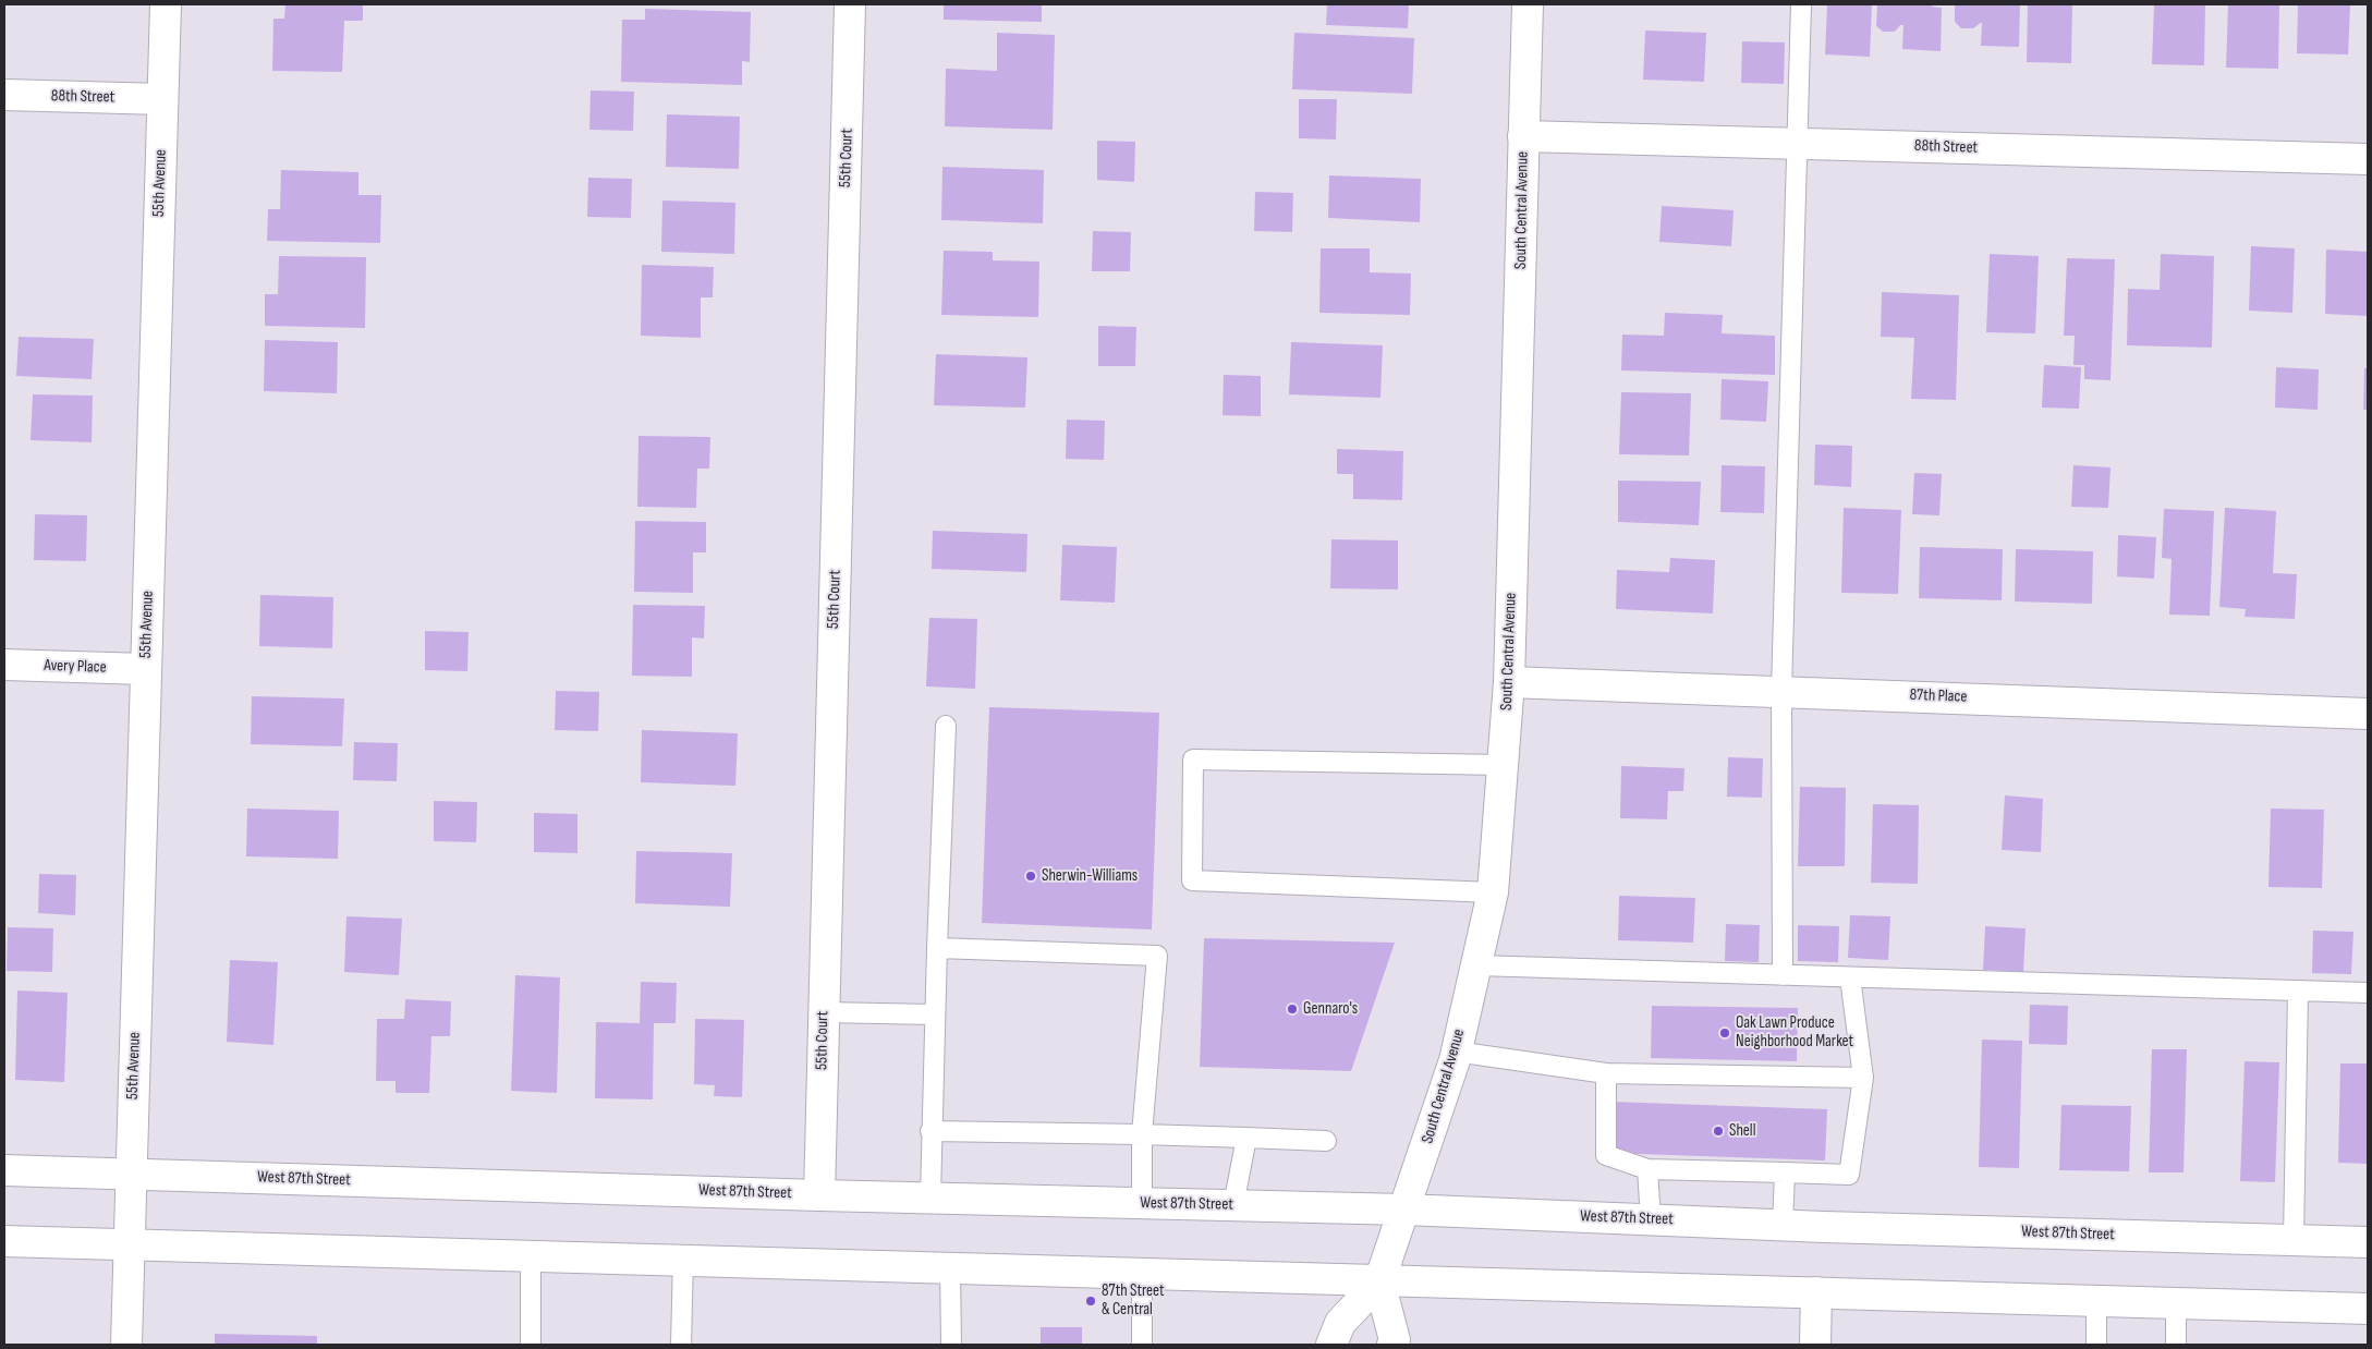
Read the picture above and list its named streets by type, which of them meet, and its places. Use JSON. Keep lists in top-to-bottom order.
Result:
{
  "streets": {
    "street": [
      "88th Street",
      "55th Court",
      "55th Avenue",
      "South Central Avenue",
      "Avery Place",
      "87th Place",
      "West 87th Street"
    ]
  },
  "crossings": [
    ["88th Street", "55th Avenue"],
    ["88th Street", "South Central Avenue"],
    ["55th Court", "West 87th Street"],
    ["55th Avenue", "Avery Place"],
    ["55th Avenue", "West 87th Street"],
    ["South Central Avenue", "87th Place"],
    ["South Central Avenue", "West 87th Street"]
  ],
  "places": [
    "Sherwin-Williams",
    "Gennaro's",
    "Oak Lawn Produce Neighborhood Market",
    "Shell",
    "87th Street & Central"
  ]
}
